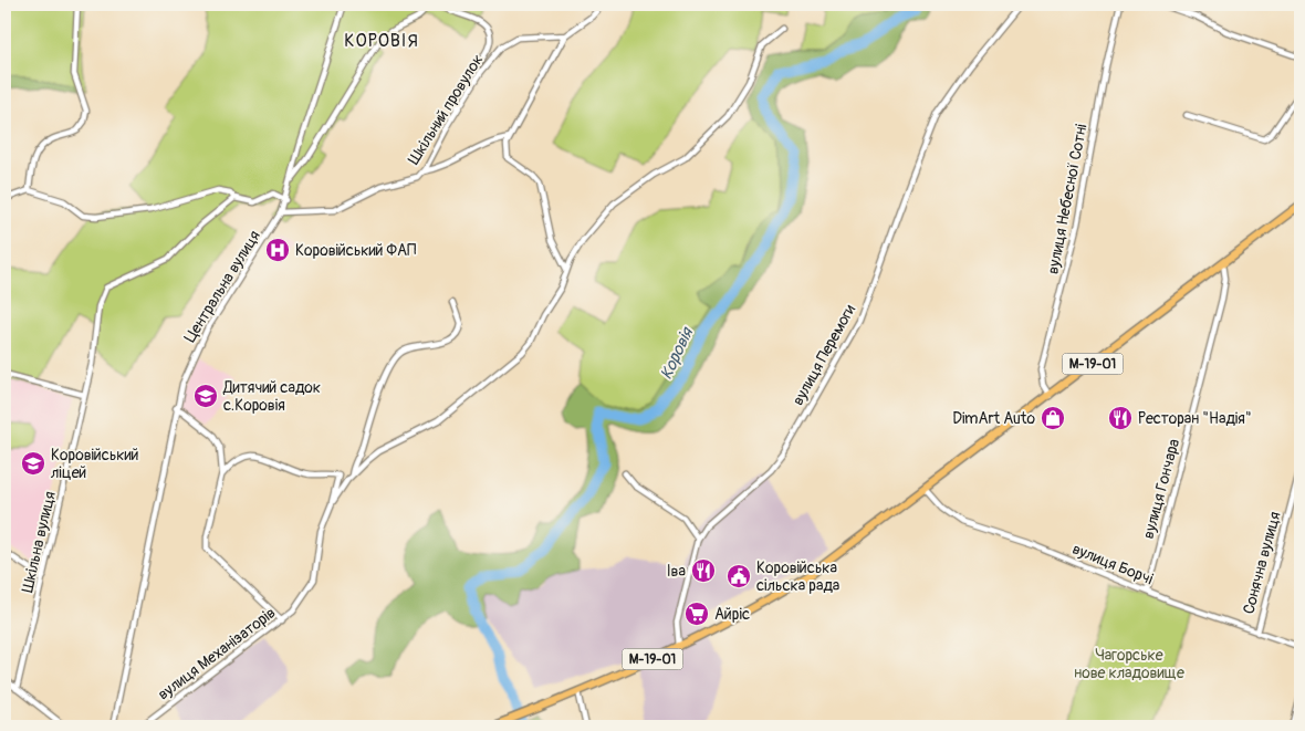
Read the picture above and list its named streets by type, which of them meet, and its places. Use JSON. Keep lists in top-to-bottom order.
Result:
{
  "streets": {
    "main road": ["М-19-01"],
    "street": [
      "Шкільний провулок",
      "вулиця Небесної Сотні",
      "Центральна вулиця",
      "вулиця Перемоги",
      "вулиця Гончара",
      "Шкільна вулиця",
      "Сонячна вулиця",
      "вулиця Борчі",
      "вулиця Механізаторів"
    ]
  },
  "crossings": [
    ["Шкільний провулок", "Центральна вулиця"],
    ["вулиця Небесної Сотні", "М-19-01"],
    ["вулиця Перемоги", "М-19-01"],
    ["М-19-01", "вулиця Гончара"],
    ["М-19-01", "вулиця Борчі"],
    ["вулиця Гончара", "вулиця Борчі"],
    ["Сонячна вулиця", "вулиця Борчі"]
  ],
  "districts": ["КОРОВІЯ"],
  "water": ["Коровія"],
  "parks": ["Чагорське нове кладовище"],
  "places": {
    "hospital": ["Коровійський ФАП"],
    "school or university": ["Дитячий садок с.Коровія", "Коровійський ліцей"],
    "shop": ["DimArt Auto"],
    "restaurant": ["Ресторан \"Надія\"", "Іва"],
    "public building": ["Коровійська сільска рада"],
    "supermarket": ["Айріс"]
  }
}
